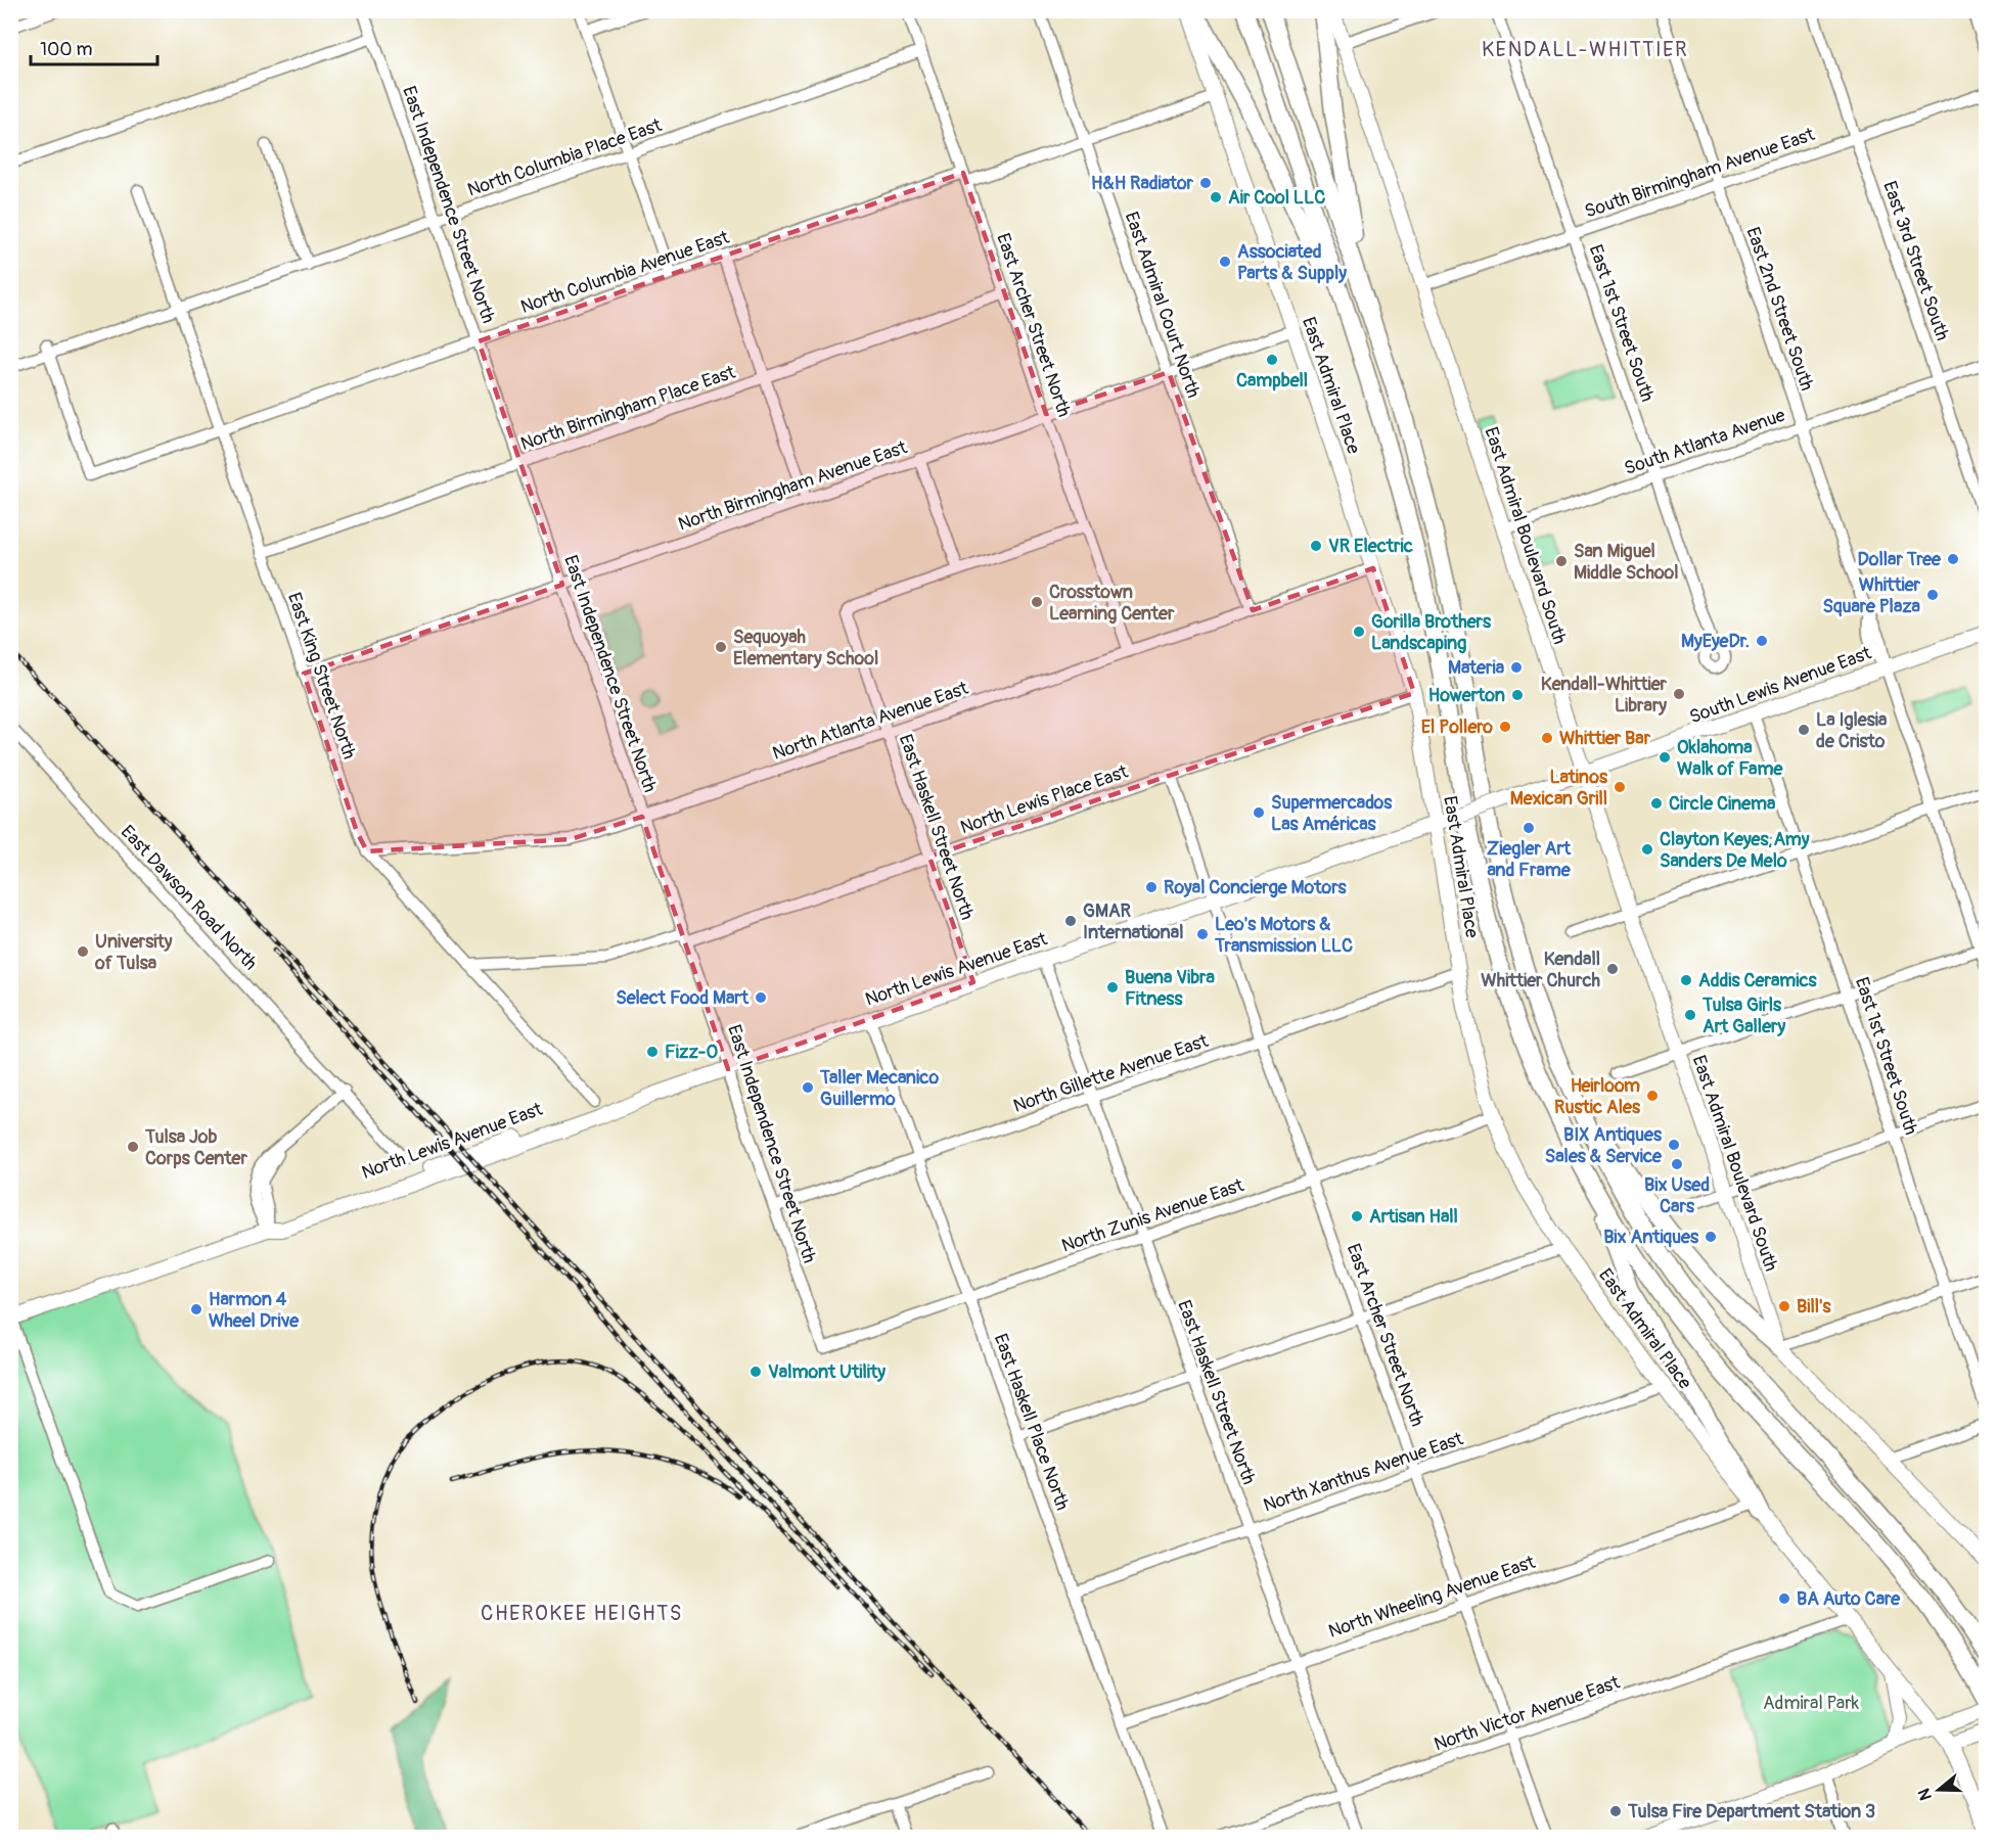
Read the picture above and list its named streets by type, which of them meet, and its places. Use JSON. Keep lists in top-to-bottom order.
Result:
{
  "streets": {
    "main road": [
      "East Admiral Place",
      "East Admiral Boulevard South",
      "South Lewis Avenue East",
      "North Lewis Avenue East"
    ],
    "street": [
      "North Columbia Place East",
      "South Birmingham Avenue East",
      "East Independence Street North",
      "East 3rd Street South",
      "North Columbia Avenue East",
      "East Admiral Court North",
      "East 2nd Street South",
      "East 1st Street South",
      "East Archer Street North",
      "North Birmingham Place East",
      "South Atlanta Avenue",
      "North Birmingham Avenue East",
      "East King Street North",
      "North Atlanta Avenue East",
      "North Lewis Place East",
      "East Haskell Street North",
      "East Dawson Road North",
      "North Gillette Avenue East",
      "North Zunis Avenue East",
      "East Haskell Place North",
      "North Xanthus Avenue East",
      "North Wheeling Avenue East",
      "North Victor Avenue East"
    ]
  },
  "crossings": [
    ["North Columbia Place East", "East Independence Street North"],
    ["North Columbia Place East", "North Columbia Avenue East"],
    ["North Columbia Place East", "East Archer Street North"],
    ["North Columbia Place East", "East King Street North"],
    ["South Birmingham Avenue East", "East 3rd Street South"],
    ["South Birmingham Avenue East", "East 2nd Street South"],
    ["South Birmingham Avenue East", "East 1st Street South"],
    ["South Birmingham Avenue East", "East Admiral Boulevard South"],
    ["East Independence Street North", "North Columbia Avenue East"],
    ["East Independence Street North", "North Birmingham Place East"],
    ["East Independence Street North", "North Birmingham Avenue East"],
    ["East Independence Street North", "North Atlanta Avenue East"],
    ["East Independence Street North", "North Lewis Place East"],
    ["East Independence Street North", "North Lewis Avenue East"],
    ["East Independence Street North", "North Gillette Avenue East"],
    ["East Independence Street North", "North Zunis Avenue East"],
    ["East 3rd Street South", "South Atlanta Avenue"],
    ["North Columbia Avenue East", "East Admiral Court North"],
    ["North Columbia Avenue East", "East Archer Street North"],
    ["North Columbia Avenue East", "East Admiral Place"],
    ["North Columbia Avenue East", "East King Street North"],
    ["East Admiral Court North", "North Birmingham Avenue East"],
    ["East Admiral Court North", "North Atlanta Avenue East"],
    ["East 2nd Street South", "South Atlanta Avenue"],
    ["East 2nd Street South", "South Lewis Avenue East"],
    ["East 1st Street South", "South Atlanta Avenue"],
    ["East 1st Street South", "South Lewis Avenue East"],
    ["East Archer Street North", "North Birmingham Place East"],
    ["East Archer Street North", "North Birmingham Avenue East"],
    ["East Archer Street North", "North Atlanta Avenue East"],
    ["East Archer Street North", "North Lewis Place East"],
    ["East Archer Street North", "North Lewis Avenue East"],
    ["East Archer Street North", "North Gillette Avenue East"],
    ["East Archer Street North", "North Zunis Avenue East"],
    ["East Archer Street North", "North Xanthus Avenue East"],
    ["East Archer Street North", "North Wheeling Avenue East"],
    ["East Archer Street North", "North Victor Avenue East"],
    ["East Admiral Place", "North Birmingham Avenue East"],
    ["East Admiral Place", "North Atlanta Avenue East"],
    ["East Admiral Place", "North Lewis Place East"],
    ["East Admiral Place", "North Lewis Avenue East"],
    ["East Admiral Place", "North Gillette Avenue East"],
    ["East Admiral Place", "North Zunis Avenue East"],
    ["East Admiral Place", "North Xanthus Avenue East"],
    ["East Admiral Place", "North Wheeling Avenue East"],
    ["East Admiral Place", "North Victor Avenue East"],
    ["North Birmingham Place East", "East King Street North"],
    ["South Atlanta Avenue", "East Admiral Boulevard South"],
    ["North Birmingham Avenue East", "East King Street North"],
    ["East Admiral Boulevard South", "South Lewis Avenue East"],
    ["East Admiral Boulevard South", "North Lewis Avenue East"],
    ["East King Street North", "North Atlanta Avenue East"],
    ["East King Street North", "North Lewis Place East"],
    ["South Lewis Avenue East", "North Lewis Avenue East"],
    ["North Atlanta Avenue East", "East Haskell Street North"],
    ["North Lewis Place East", "East Haskell Street North"],
    ["East Haskell Street North", "North Lewis Avenue East"],
    ["East Haskell Street North", "North Gillette Avenue East"],
    ["East Haskell Street North", "North Zunis Avenue East"],
    ["East Haskell Street North", "North Xanthus Avenue East"],
    ["East Haskell Street North", "North Wheeling Avenue East"],
    ["East Haskell Street North", "North Victor Avenue East"],
    ["North Lewis Avenue East", "East Haskell Place North"],
    ["North Gillette Avenue East", "East Haskell Place North"],
    ["North Zunis Avenue East", "East Haskell Place North"],
    ["East Haskell Place North", "North Xanthus Avenue East"],
    ["East Haskell Place North", "North Wheeling Avenue East"]
  ],
  "districts": ["KENDALL-WHITTIER", "CHEROKEE HEIGHTS"],
  "parks": ["Admiral Park"],
  "places": [
    "H&H Radiator",
    "Air Cool LLC",
    "Associated Parts & Supply",
    "Campbell",
    "VR Electric",
    "Dollar Tree",
    "San Miguel Middle School",
    "Whittier Square Plaza",
    "Crosstown Learning Center",
    "Gorilla Brothers Landscaping",
    "MyEyeDr.",
    "Sequoyah Elementary School",
    "Materia",
    "Kendall-Whittier Library",
    "Howerton",
    "El Pollero",
    "La Iglesia de Cristo",
    "Whittier Bar",
    "Oklahoma Walk of Fame",
    "Latinos Mexican Grill",
    "Circle Cinema",
    "Supermercados Las Américas",
    "Ziegler Art and Frame",
    "Clayton Keyes;Amy Sanders De Melo",
    "Royal Concierge Motors",
    "GMAR International",
    "Leo's Motors & Transmission LLC",
    "University of Tulsa",
    "Kendall Whittier Church",
    "Addis Ceramics",
    "Buena Vibra Fitness",
    "Select Food Mart",
    "Tulsa Girls Art Gallery",
    "Fizz-O",
    "Taller Mecanico Guillermo",
    "Heirloom Rustic Ales",
    "BIX Antiques Sales & Service",
    "Tulsa Job Corps Center",
    "Bix Used Cars",
    "Artisan Hall",
    "Bix Antiques",
    "Bill's",
    "Harmon 4 Wheel Drive",
    "Valmont Utility",
    "BA Auto Care",
    "Tulsa Fire Department Station 3"
  ],
  "scale_bar": "100 m",
  "north": "left"
}
